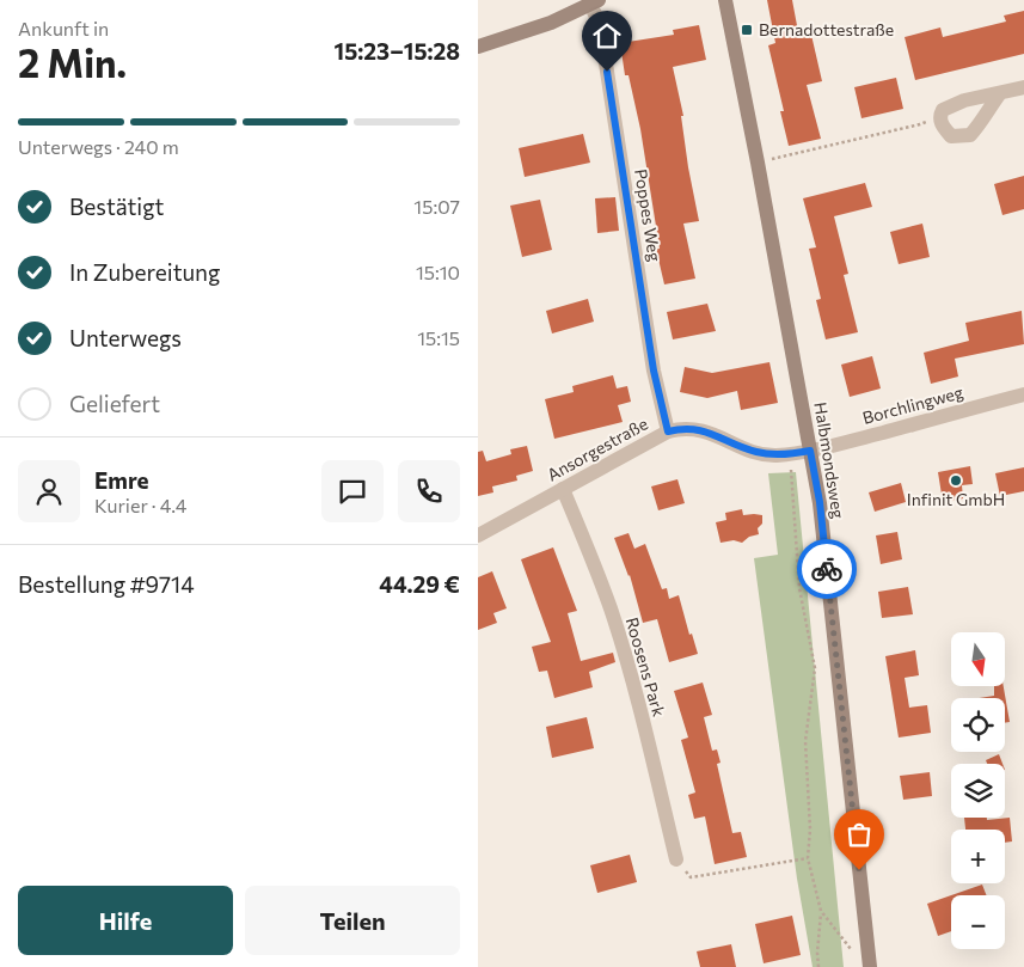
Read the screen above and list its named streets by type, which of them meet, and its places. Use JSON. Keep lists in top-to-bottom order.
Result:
{
  "streets": {
    "street": [
      "Poppes Weg",
      "Borchlingweg",
      "Ansorgestraße",
      "Halbmondsweg",
      "Roosens Park"
    ]
  },
  "crossings": [
    ["Poppes Weg", "Ansorgestraße"],
    ["Borchlingweg", "Ansorgestraße"],
    ["Borchlingweg", "Halbmondsweg"],
    ["Ansorgestraße", "Halbmondsweg"],
    ["Ansorgestraße", "Roosens Park"]
  ],
  "places": {
    "transit": ["Bernadottestraße"],
    "other": ["Infinit GmbH"]
  },
  "north": "bottom",
  "page": {
    "heading": ["2 Min.", "Ankunft in", "15:23–15:28"],
    "panel": [
      "Emre",
      "Kurier · 4.4",
      "Bestellung #9714",
      "44.29 €"
    ],
    "bar": "Unterwegs · 240 m",
    "list": [
      ["Bestätigt", "15:07"],
      ["In Zubereitung", "15:10"],
      ["Unterwegs", "15:15"],
      "Geliefert"
    ],
    "map_buttons": ["+", "−"],
    "buttons": ["Hilfe", "Teilen"]
  }
}
